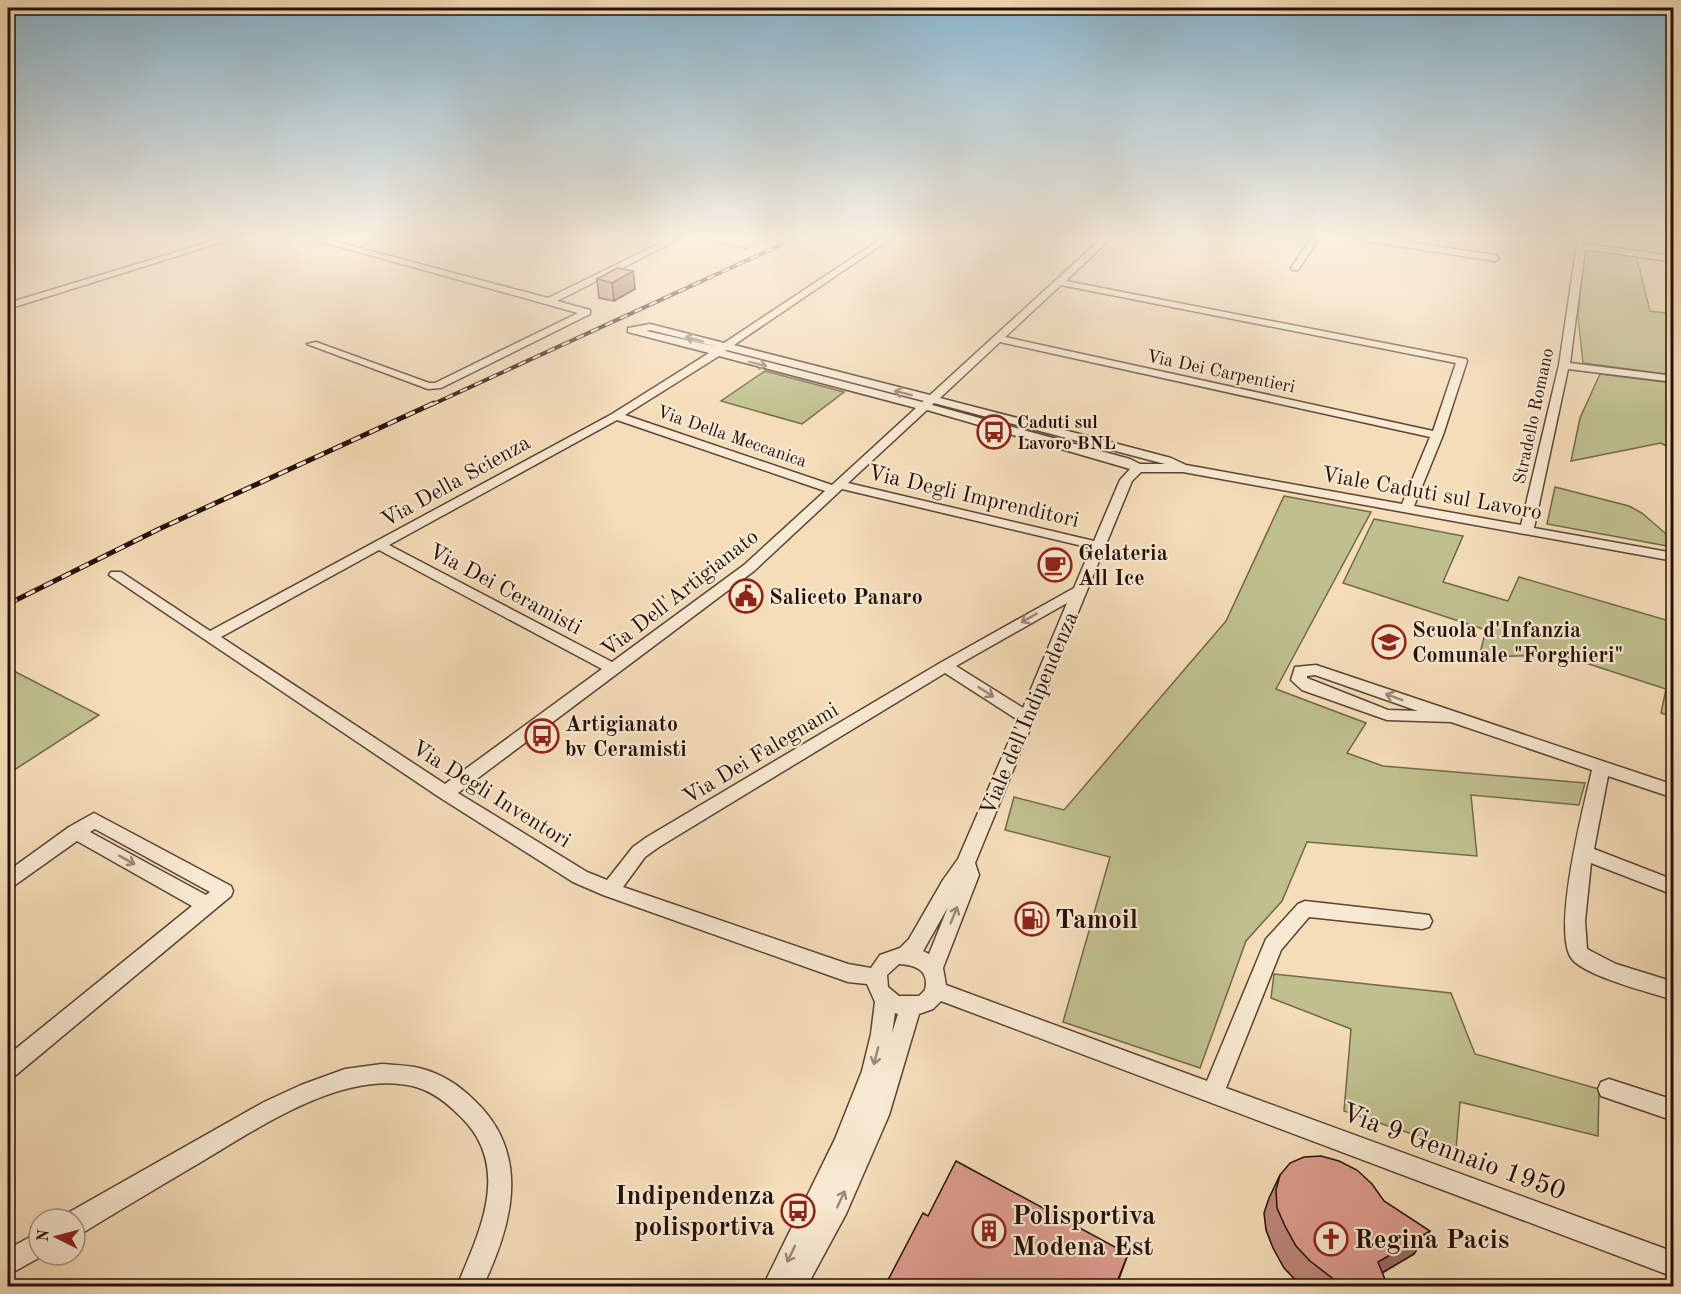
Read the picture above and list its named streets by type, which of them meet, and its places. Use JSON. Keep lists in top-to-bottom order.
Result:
{
  "streets": {
    "street": [
      "Via Dei Carpentieri",
      "Stradello Romano",
      "Via Della Meccanica",
      "Via Della Scienza",
      "Viale Caduti sul Lavoro",
      "Via Degli Imprenditori",
      "Via Dei Ceramisti",
      "Via Dell'Artigianato",
      "Viale dell'Indipendenza",
      "Via Dei Falegnami",
      "Via Degli Inventori",
      "Via 9 Gennaio 1950"
    ]
  },
  "crossings": [
    ["Via Dei Carpentieri", "Via Dell'Artigianato"],
    ["Stradello Romano", "Viale Caduti sul Lavoro"],
    ["Via Della Meccanica", "Via Della Scienza"],
    ["Via Della Meccanica", "Via Degli Imprenditori"],
    ["Via Della Meccanica", "Via Dell'Artigianato"],
    ["Via Della Scienza", "Viale Caduti sul Lavoro"],
    ["Via Della Scienza", "Via Dei Ceramisti"],
    ["Via Della Scienza", "Via Degli Inventori"],
    ["Viale Caduti sul Lavoro", "Via Dell'Artigianato"],
    ["Viale Caduti sul Lavoro", "Viale dell'Indipendenza"],
    ["Via Degli Imprenditori", "Via Dell'Artigianato"],
    ["Via Degli Imprenditori", "Viale dell'Indipendenza"],
    ["Via Dei Ceramisti", "Via Dell'Artigianato"],
    ["Via Dell'Artigianato", "Via Degli Inventori"],
    ["Viale dell'Indipendenza", "Via Dei Falegnami"],
    ["Viale dell'Indipendenza", "Via Degli Inventori"],
    ["Viale dell'Indipendenza", "Via 9 Gennaio 1950"],
    ["Via Dei Falegnami", "Via Degli Inventori"],
    ["Via Degli Inventori", "Via 9 Gennaio 1950"]
  ],
  "places": {
    "bus stop": ["Caduti sul Lavoro BNL", "Artigianato bv Ceramisti", "Indipendenza polisportiva"],
    "cafe": ["Gelateria All Ice"],
    "public building": ["Saliceto Panaro"],
    "school or university": ["Scuola d'Infanzia Comunale \"Forghieri\""],
    "fuel station": ["Tamoil"],
    "building": ["Polisportiva Modena Est"],
    "church": ["Regina Pacis"]
  },
  "north": "left"
}
